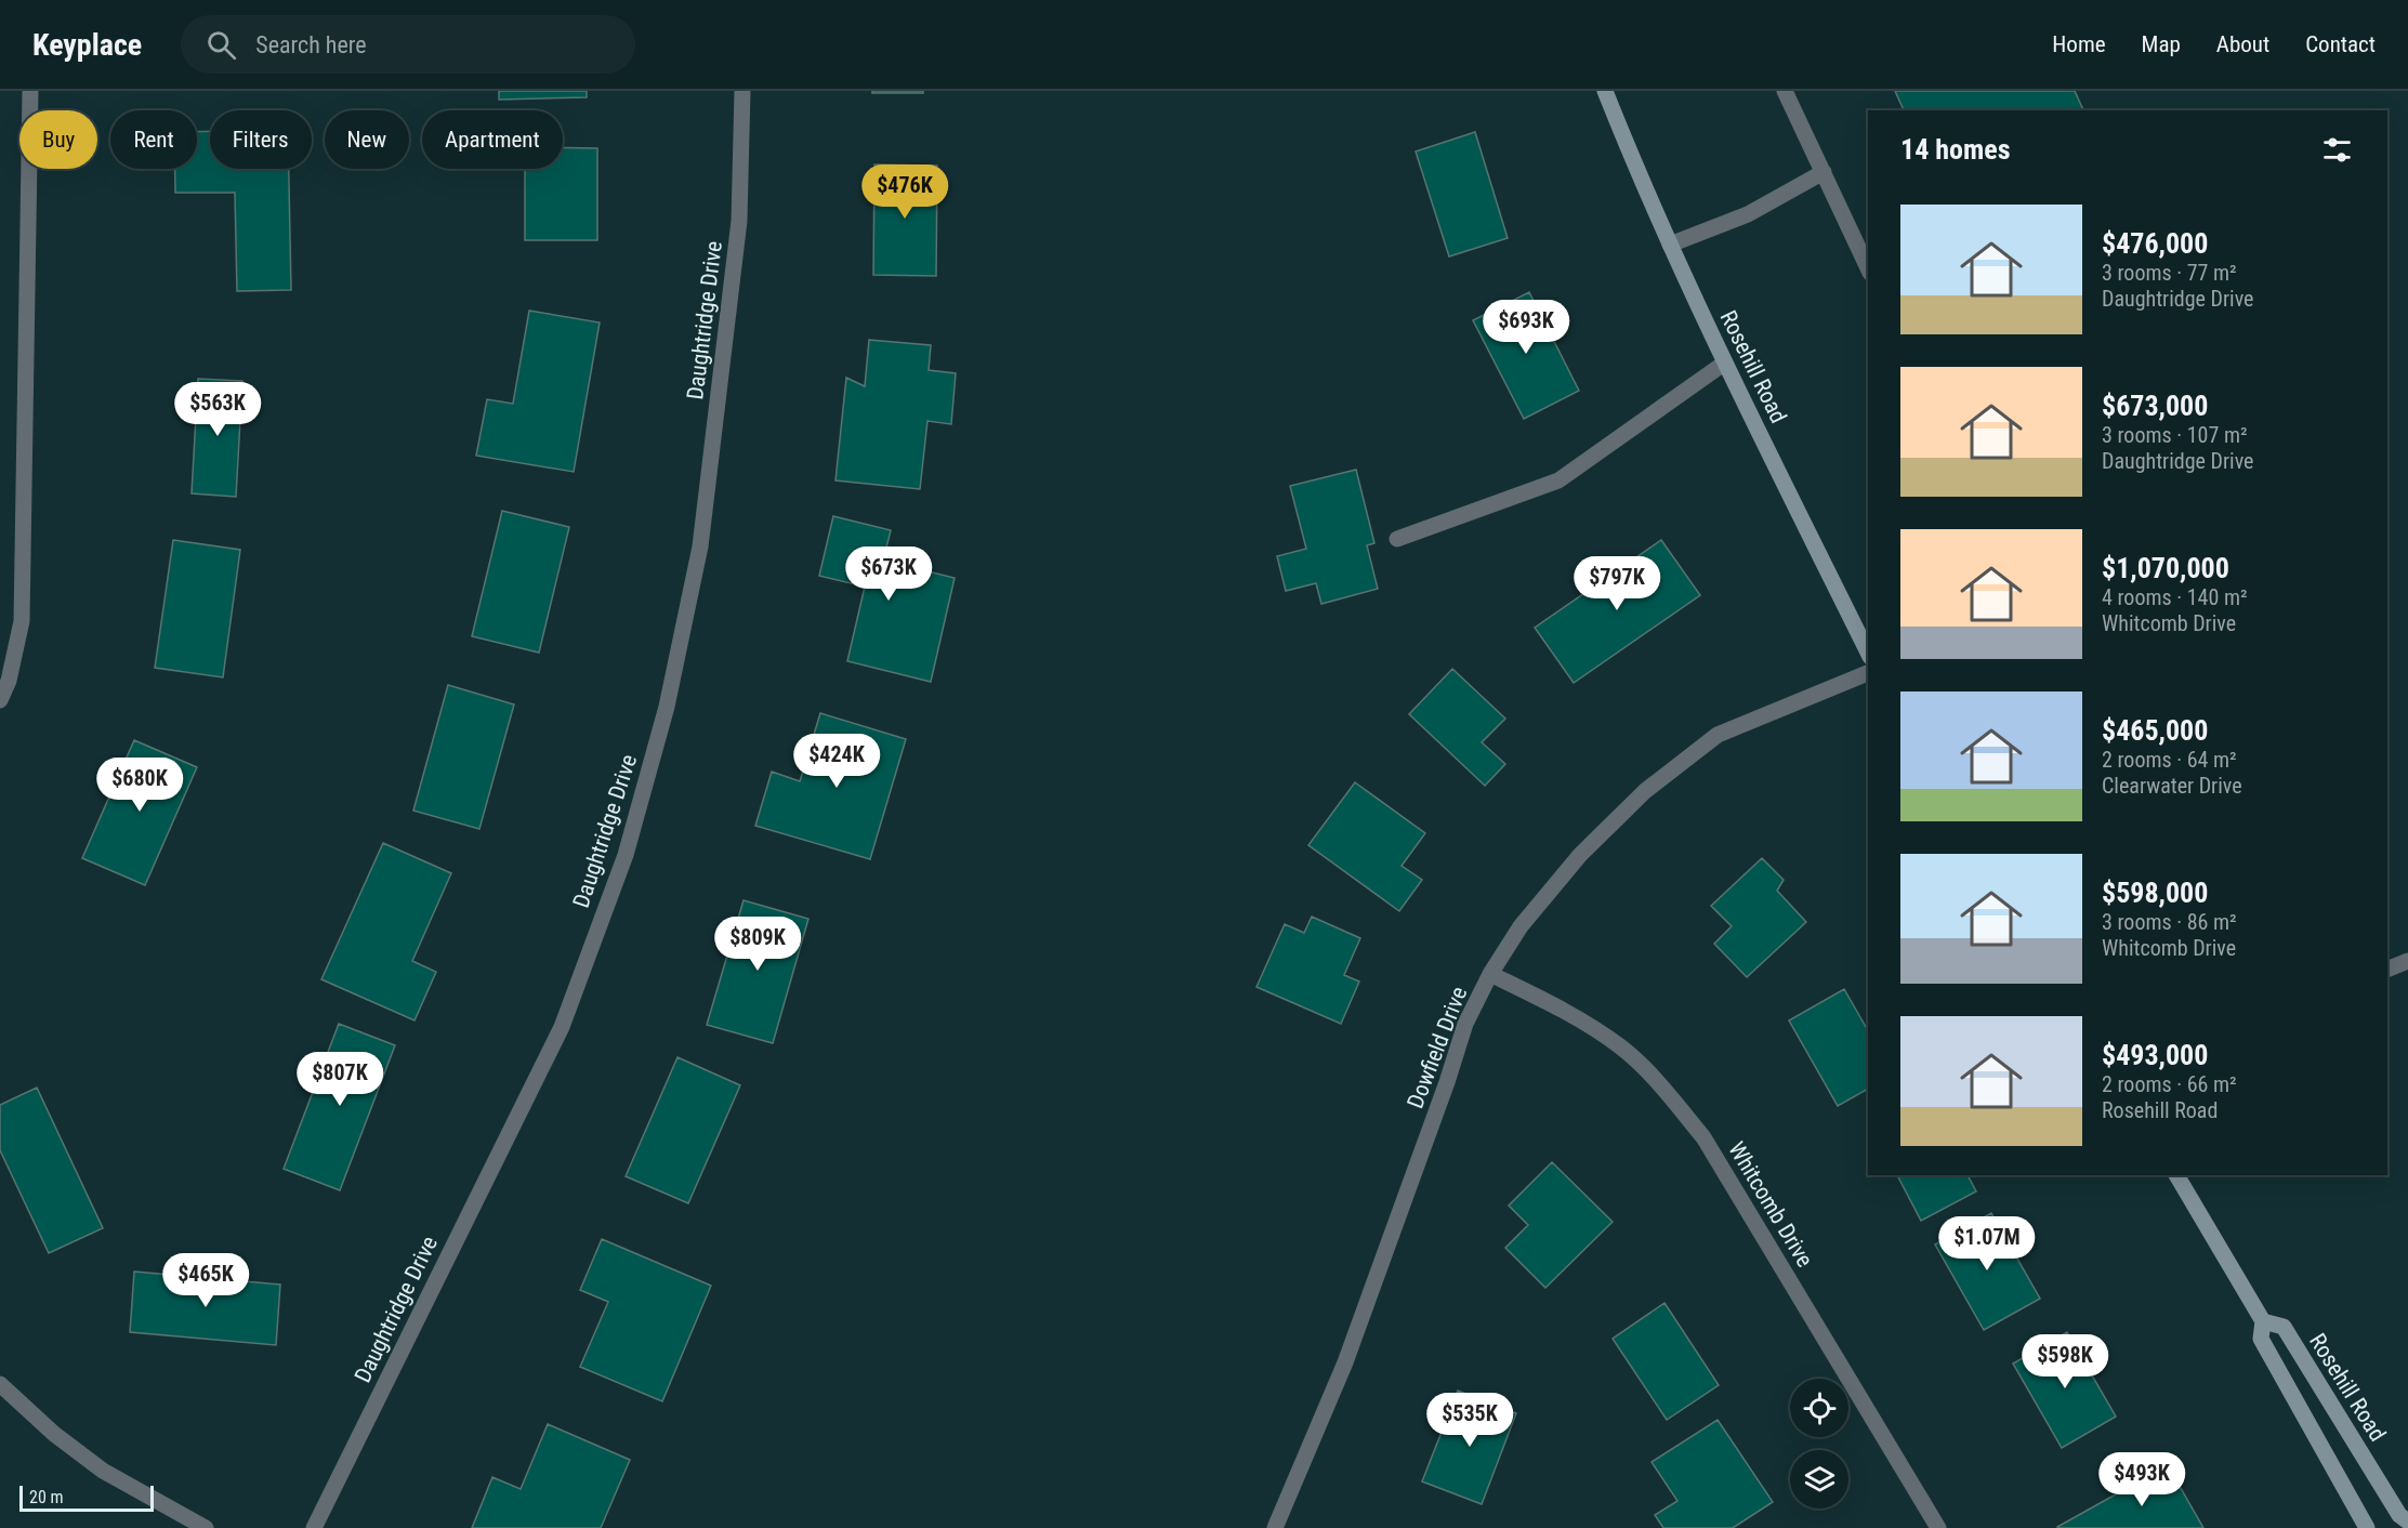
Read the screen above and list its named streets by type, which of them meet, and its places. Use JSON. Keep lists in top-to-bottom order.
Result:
{
  "streets": {
    "main road": ["Rosehill Road"],
    "street": ["Daughtridge Drive", "Dowfield Drive", "Whitcomb Drive"]
  },
  "crossings": [
    ["Dowfield Drive", "Whitcomb Drive"]
  ],
  "scale_bar": "20 m",
  "page": {
    "header": "Keyplace",
    "search": "Search here",
    "nav": [
      "Home",
      "Map",
      "About",
      "Contact"
    ],
    "chip": [
      "Buy",
      "Rent",
      "Filters",
      "New",
      "Apartment"
    ],
    "heading": "14 homes",
    "price": [
      "$476K",
      "$693K",
      "$563K",
      "$673K",
      "$797K",
      "$424K",
      "$680K",
      "$809K",
      "$807K",
      "$1.07M",
      "$465K",
      "$598K",
      "$535K",
      "$493K"
    ],
    "list": [
      {
        "name": "$476,000",
        "note": "3 rooms · 77 m² · Daughtridge Drive"
      },
      {
        "name": "$673,000",
        "note": "3 rooms · 107 m² · Daughtridge Drive"
      },
      {
        "name": "$1,070,000",
        "note": "4 rooms · 140 m² · Whitcomb Drive"
      },
      {
        "name": "$465,000",
        "note": "2 rooms · 64 m² · Clearwater Drive"
      },
      {
        "name": "$598,000",
        "note": "3 rooms · 86 m² · Whitcomb Drive"
      },
      {
        "name": "$493,000",
        "note": "2 rooms · 66 m² · Rosehill Road"
      }
    ],
    "scale": "20 m"
  }
}
